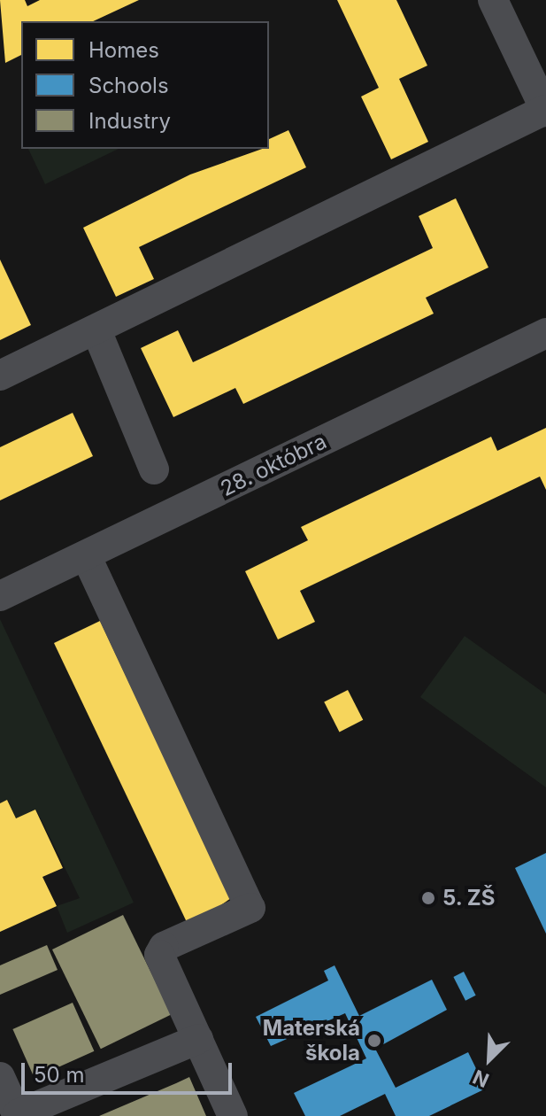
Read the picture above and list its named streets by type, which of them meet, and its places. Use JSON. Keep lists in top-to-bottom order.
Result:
{
  "streets": {
    "street": ["28. októbra"]
  },
  "places": ["5. ZŠ", "Materská škola"],
  "legend": ["Homes", "Schools", "Industry"],
  "scale_bar": "50 m",
  "north": "bottom left"
}
